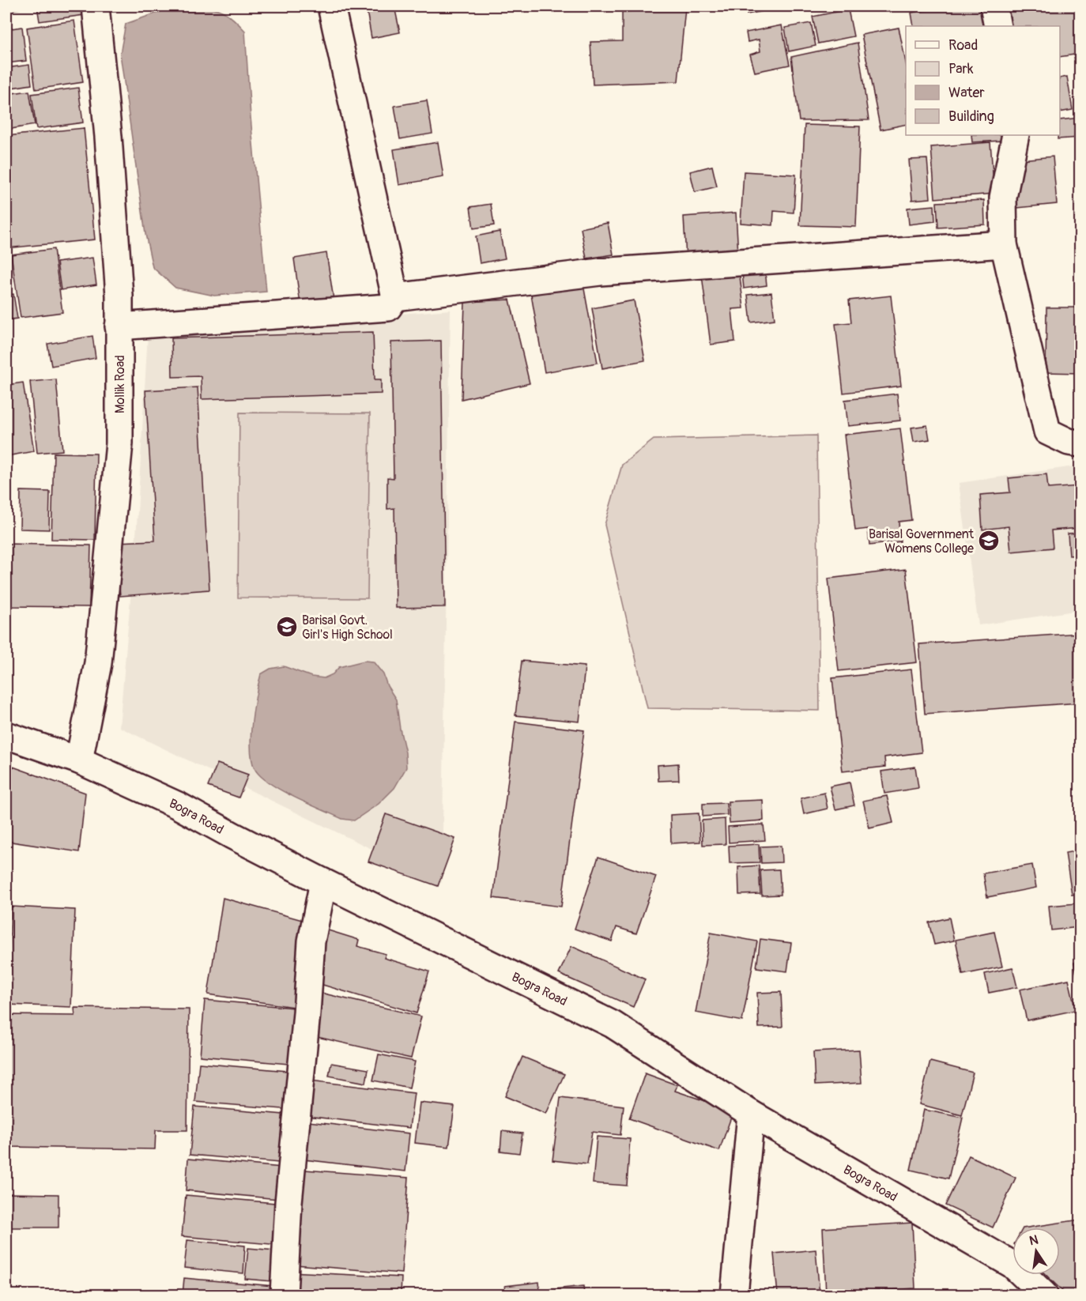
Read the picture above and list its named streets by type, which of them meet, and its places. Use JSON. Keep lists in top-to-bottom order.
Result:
{
  "streets": {
    "street": ["Mollik Road", "Bogra Road"]
  },
  "crossings": [
    ["Mollik Road", "Bogra Road"]
  ],
  "places": {
    "school or university": ["Barisal Government Womens College", "Barisal Govt. Girl's High School"]
  },
  "legend": [
    "Road",
    "Park",
    "Water",
    "Building"
  ],
  "north": "top"
}
